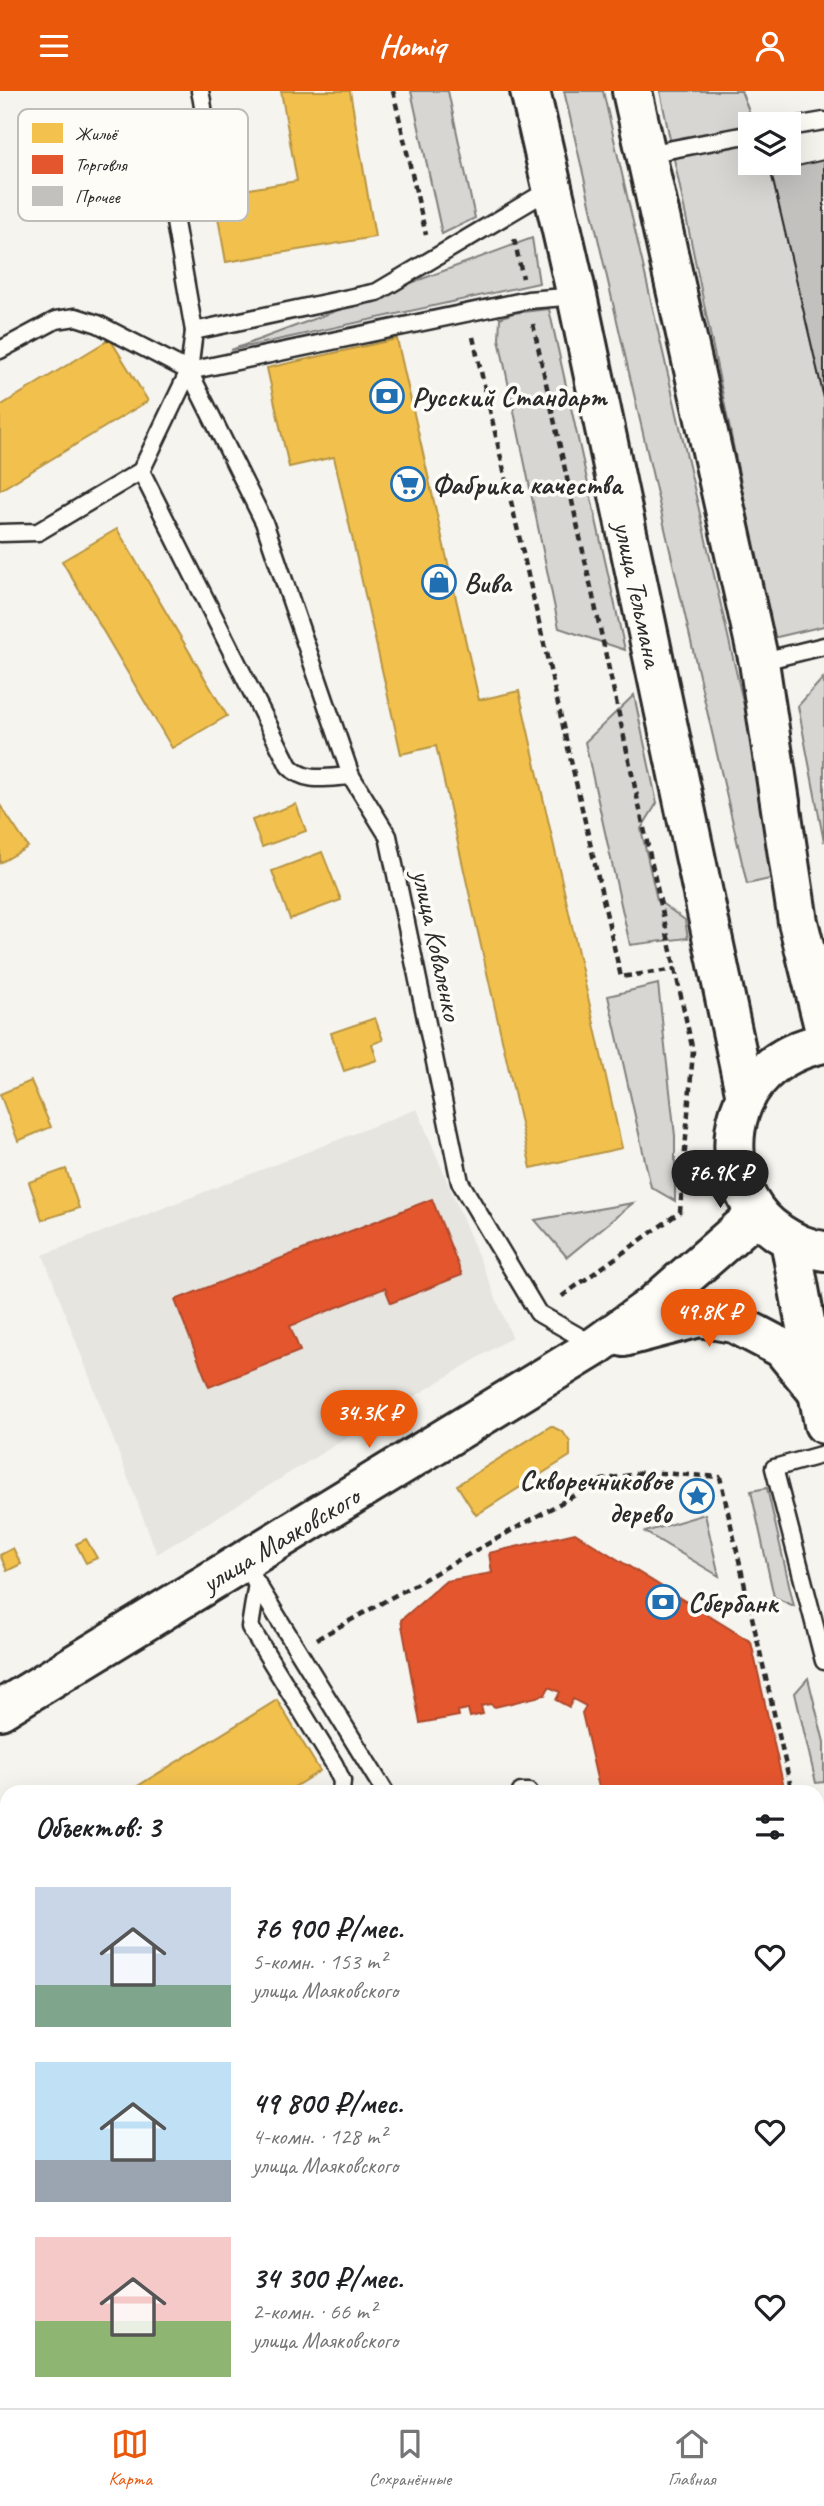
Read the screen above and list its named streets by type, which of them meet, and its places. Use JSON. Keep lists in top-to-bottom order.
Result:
{
  "streets": {
    "main road": ["улица Тельмана", "улица Маяковского"],
    "lane": ["улица Коваленко"]
  },
  "crossings": [
    ["улица Коваленко", "улица Маяковского"]
  ],
  "places": {
    "bank": ["Русский Стандарт", "Сбербанк"],
    "supermarket": ["Фабрика качества"],
    "shop": ["Вива"],
    "place": ["Скворечниковое дерево"]
  },
  "legend": ["Жильё", "Торговля", "Прочее"],
  "page": {
    "header": "Homiq",
    "price": ["76.9K ₽", "49.8K ₽", "34.3K ₽"],
    "heading": "Объектов: 3",
    "list": [
      {
        "name": "76 900 ₽/мес.",
        "note": "5-комн. · 153 m² · улица Маяковского"
      },
      {
        "name": "49 800 ₽/мес.",
        "note": "4-комн. · 128 m² · улица Маяковского"
      },
      {
        "name": "34 300 ₽/мес.",
        "note": "2-комн. · 66 m² · улица Маяковского"
      }
    ],
    "tabs": ["Карта", "Сохранённые", "Главная"]
  }
}
